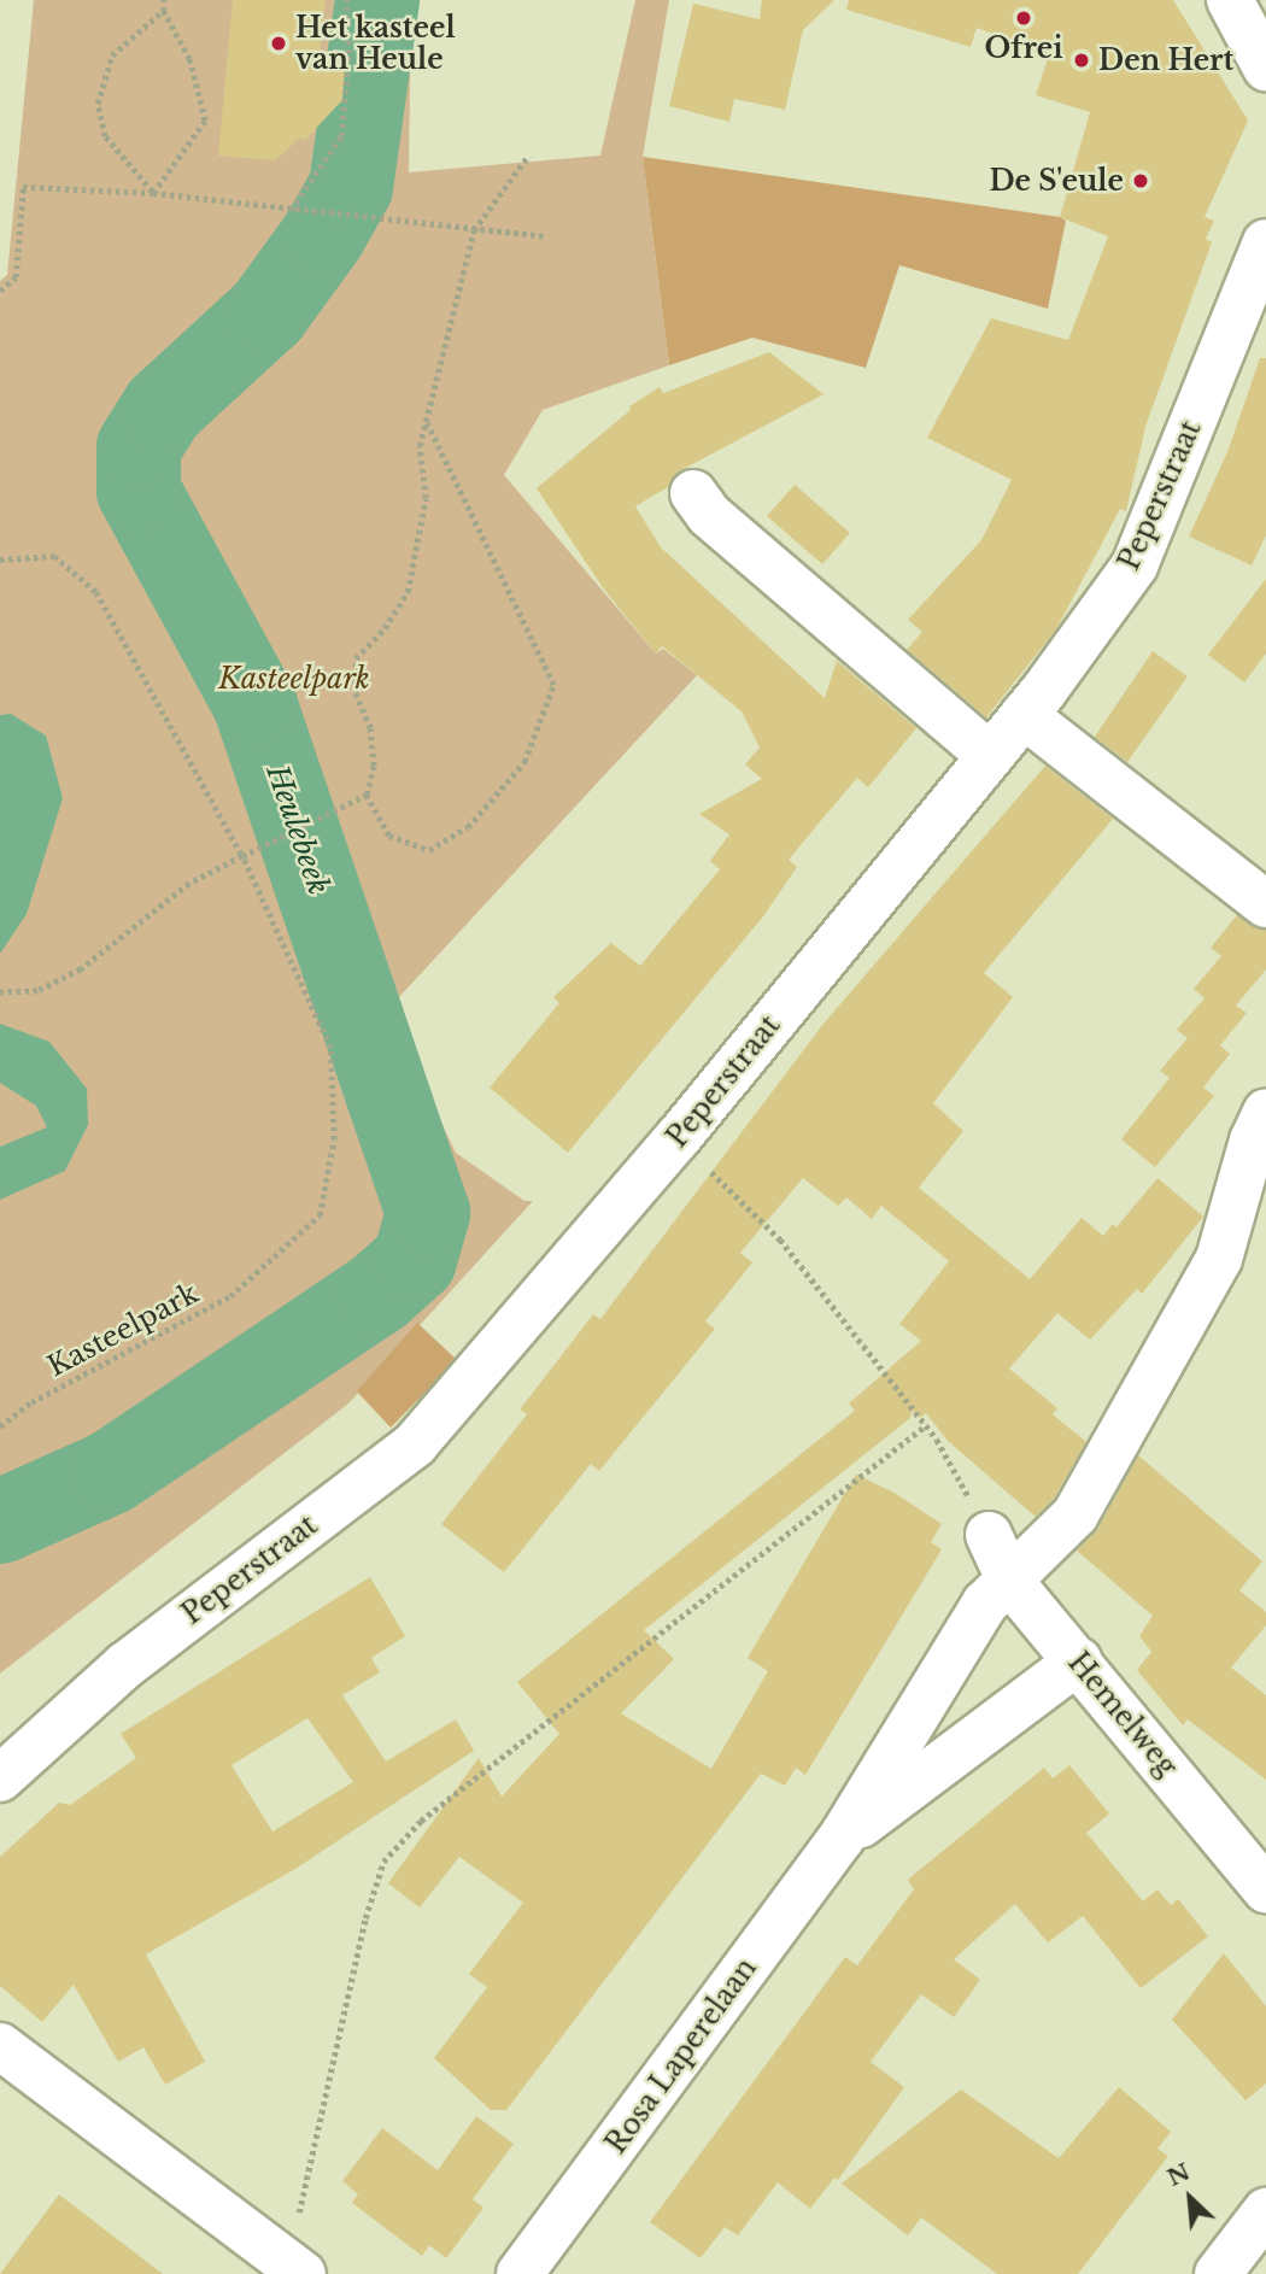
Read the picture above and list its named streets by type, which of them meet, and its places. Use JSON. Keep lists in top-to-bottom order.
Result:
{
  "streets": {
    "street": ["Peperstraat", "Hemelweg", "Rosa Laperelaan"],
    "path": ["Kasteelpark"]
  },
  "crossings": [
    ["Hemelweg", "Rosa Laperelaan"]
  ],
  "water": ["Heulebeek"],
  "parks": ["Kasteelpark"],
  "places": [
    "Ofrei",
    "Het kasteel van Heule",
    "Den Hert",
    "De S'eule"
  ],
  "north": "top left"
}
